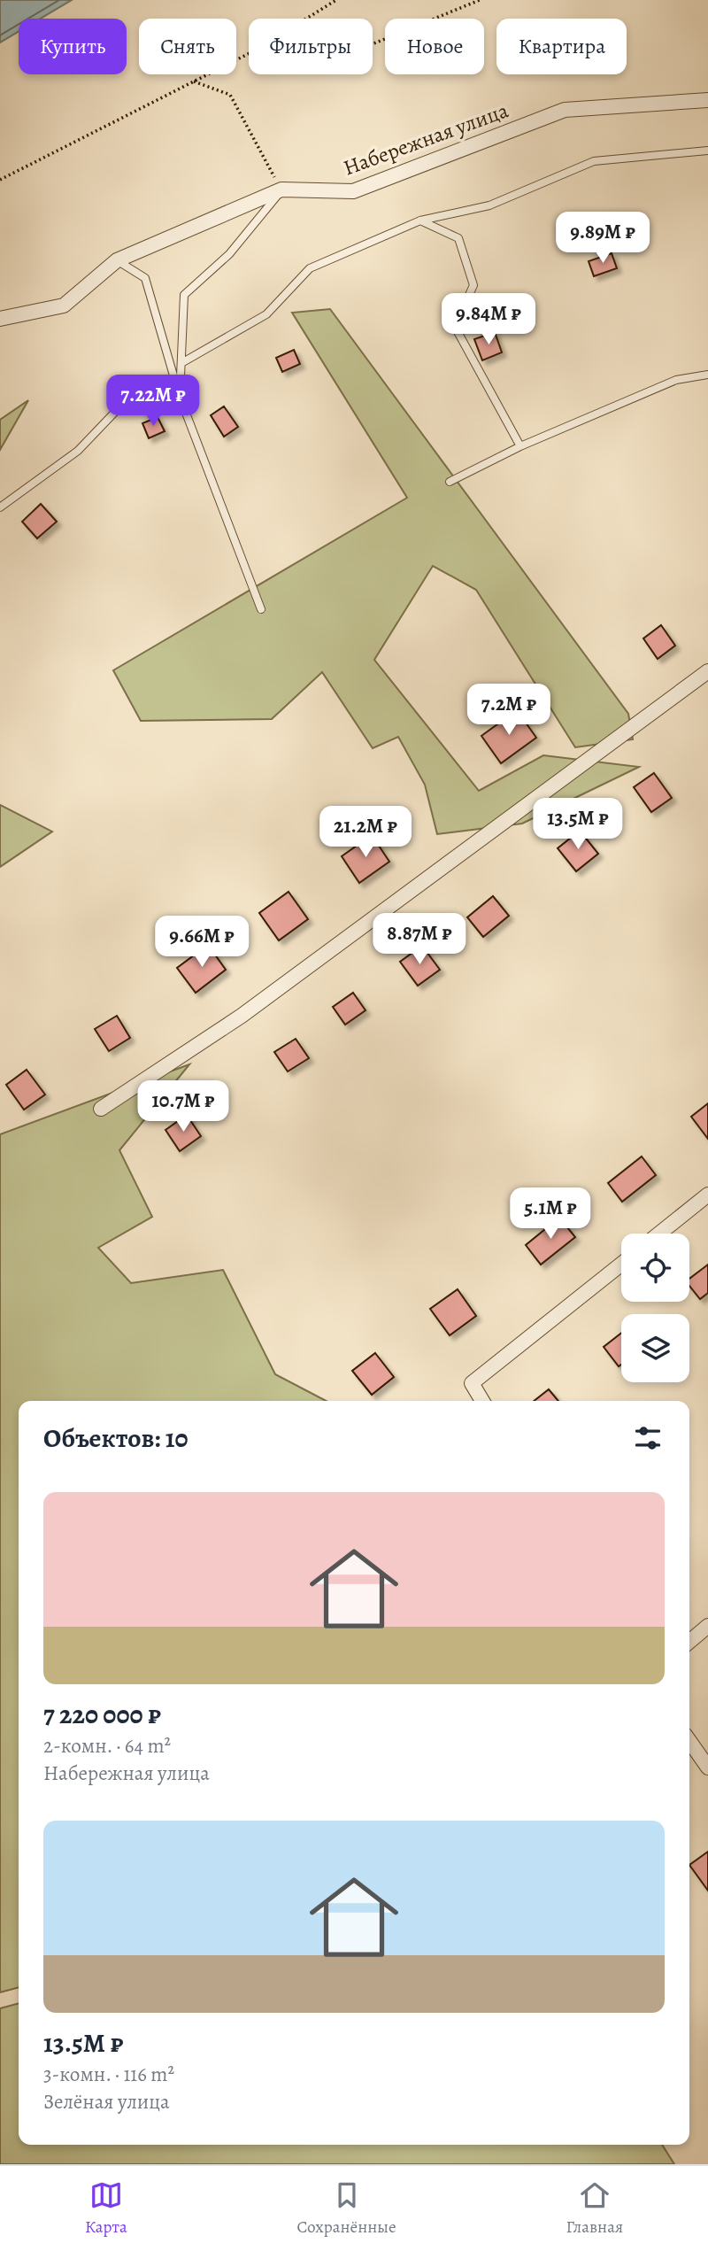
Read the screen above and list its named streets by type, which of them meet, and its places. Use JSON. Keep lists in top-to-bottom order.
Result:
{
  "streets": {
    "street": ["Набережная улица"]
  },
  "page": {
    "chip": [
      "Купить",
      "Снять",
      "Фильтры",
      "Новое",
      "Квартира"
    ],
    "price": [
      "9.89M ₽",
      "9.84M ₽",
      "7.22M ₽",
      "7.2M ₽",
      "13.5M ₽",
      "21.2M ₽",
      "8.87M ₽",
      "9.66M ₽",
      "10.7M ₽",
      "5.1M ₽"
    ],
    "heading": "Объектов: 10",
    "list": [
      {
        "name": "7 220 000 ₽",
        "note": "2-комн. · 64 m² · Набережная улица"
      },
      {
        "name": "13.5M ₽",
        "note": "3-комн. · 116 m² · Зелёная улица"
      }
    ],
    "tabs": ["Карта", "Сохранённые", "Главная"]
  }
}
